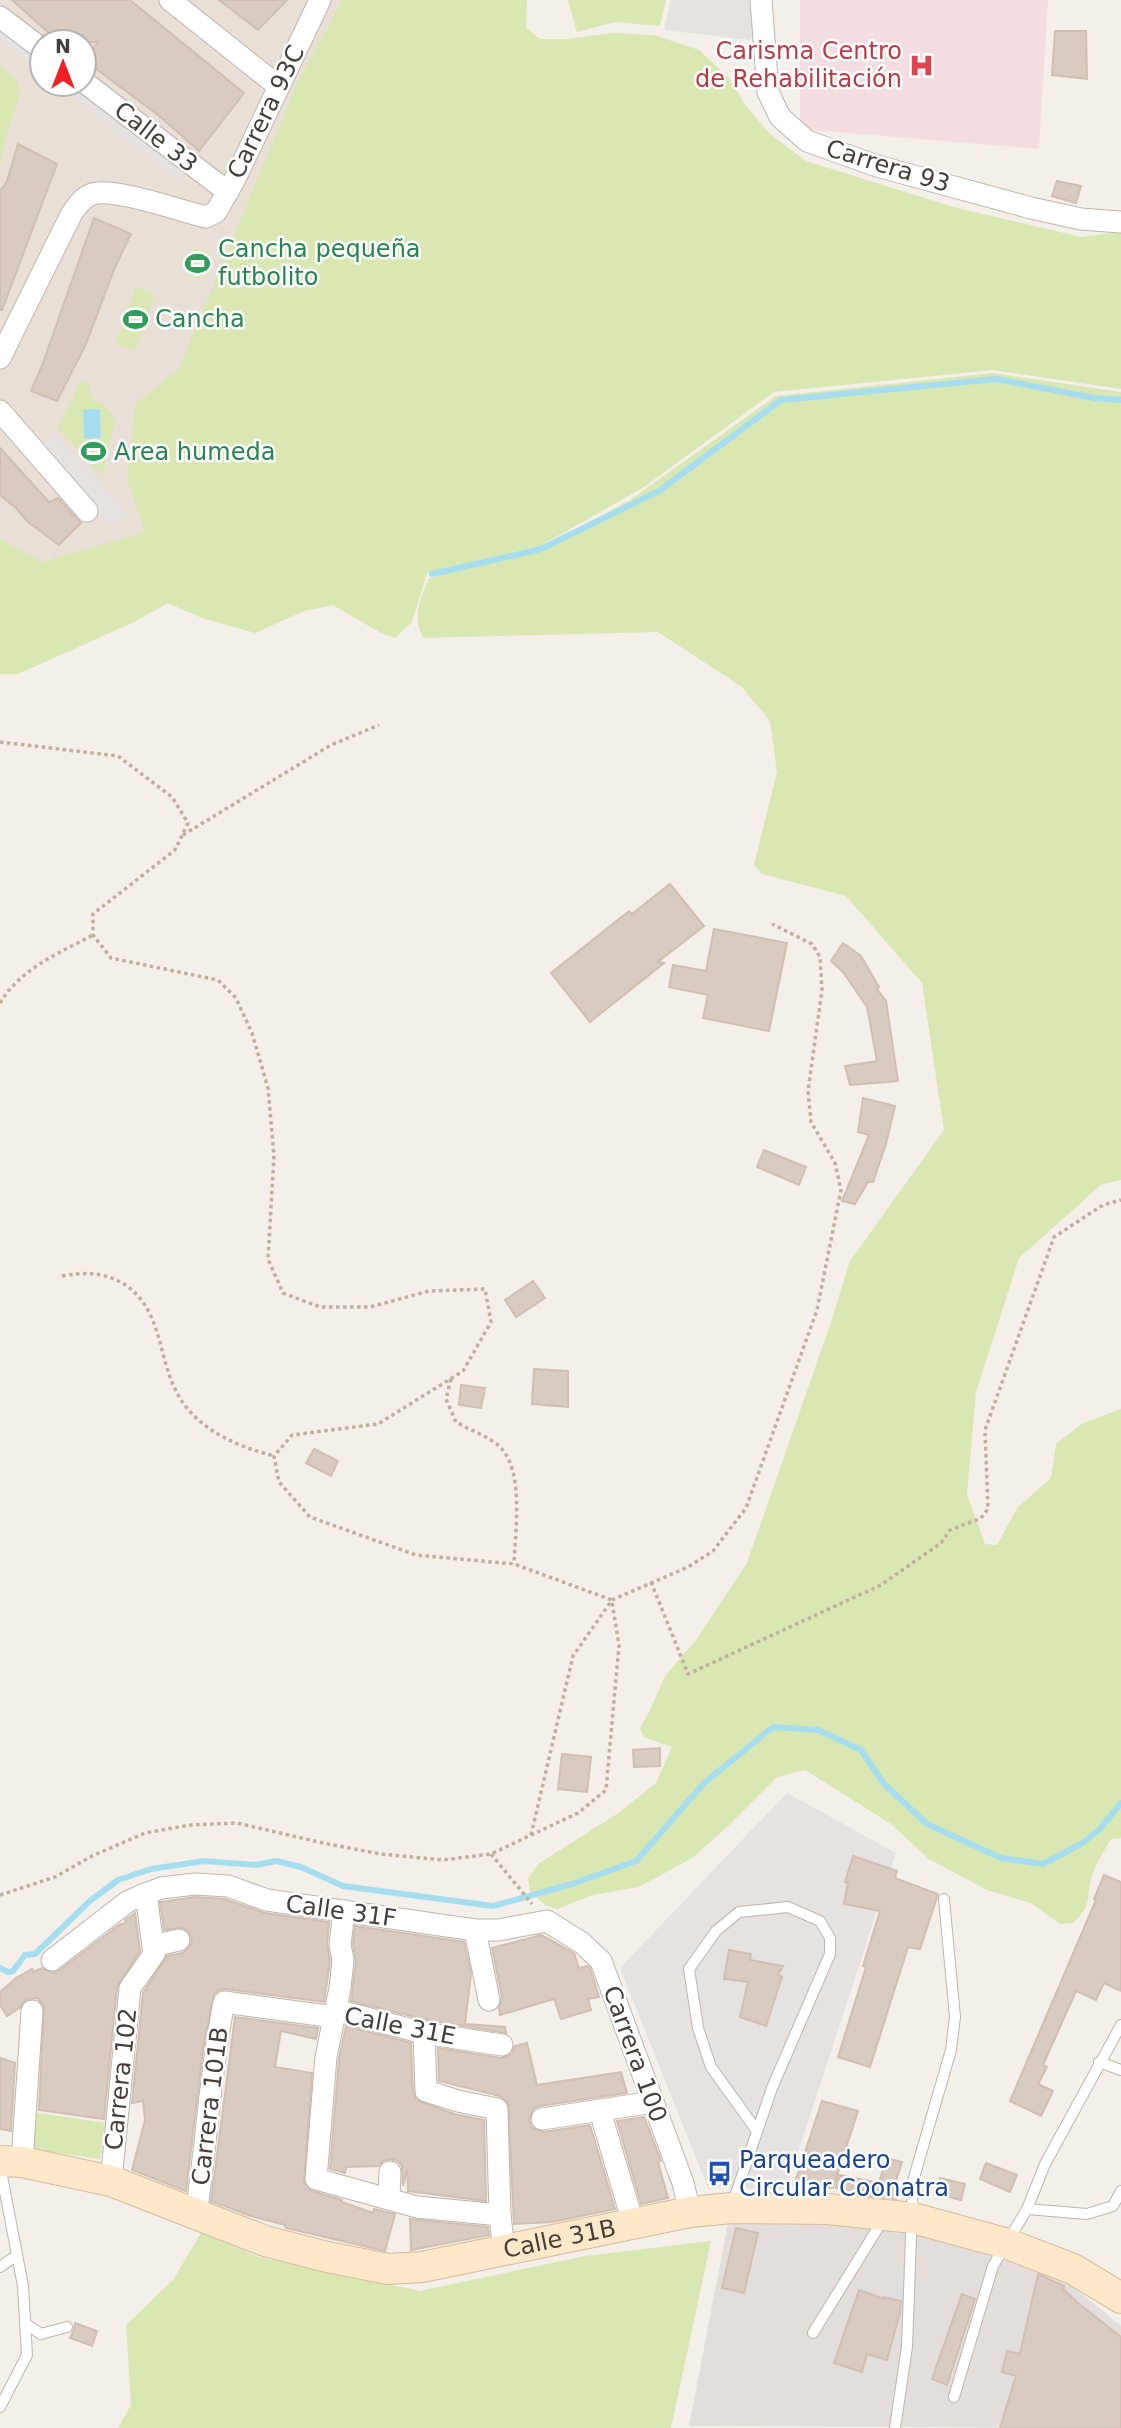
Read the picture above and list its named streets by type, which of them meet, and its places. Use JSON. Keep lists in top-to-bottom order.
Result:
{
  "streets": {
    "street": [
      "Carrera 93C",
      "Calle 33",
      "Carrera 93",
      "Calle 31F",
      "Calle 31E",
      "Carrera 100",
      "Carrera 102",
      "Carrera 101B",
      "Calle 31B"
    ]
  },
  "crossings": [
    ["Carrera 93C", "Calle 33"],
    ["Calle 31F", "Carrera 100"],
    ["Calle 31E", "Carrera 101B"],
    ["Carrera 100", "Calle 31B"],
    ["Carrera 102", "Calle 31B"]
  ],
  "places": {
    "hospital": ["Carisma Centro de Rehabilitación"],
    "sports": ["Cancha pequeña futbolito", "Cancha", "Area humeda"],
    "bus stop": ["Parqueadero Circular Coonatra"]
  },
  "north": "top"
}
